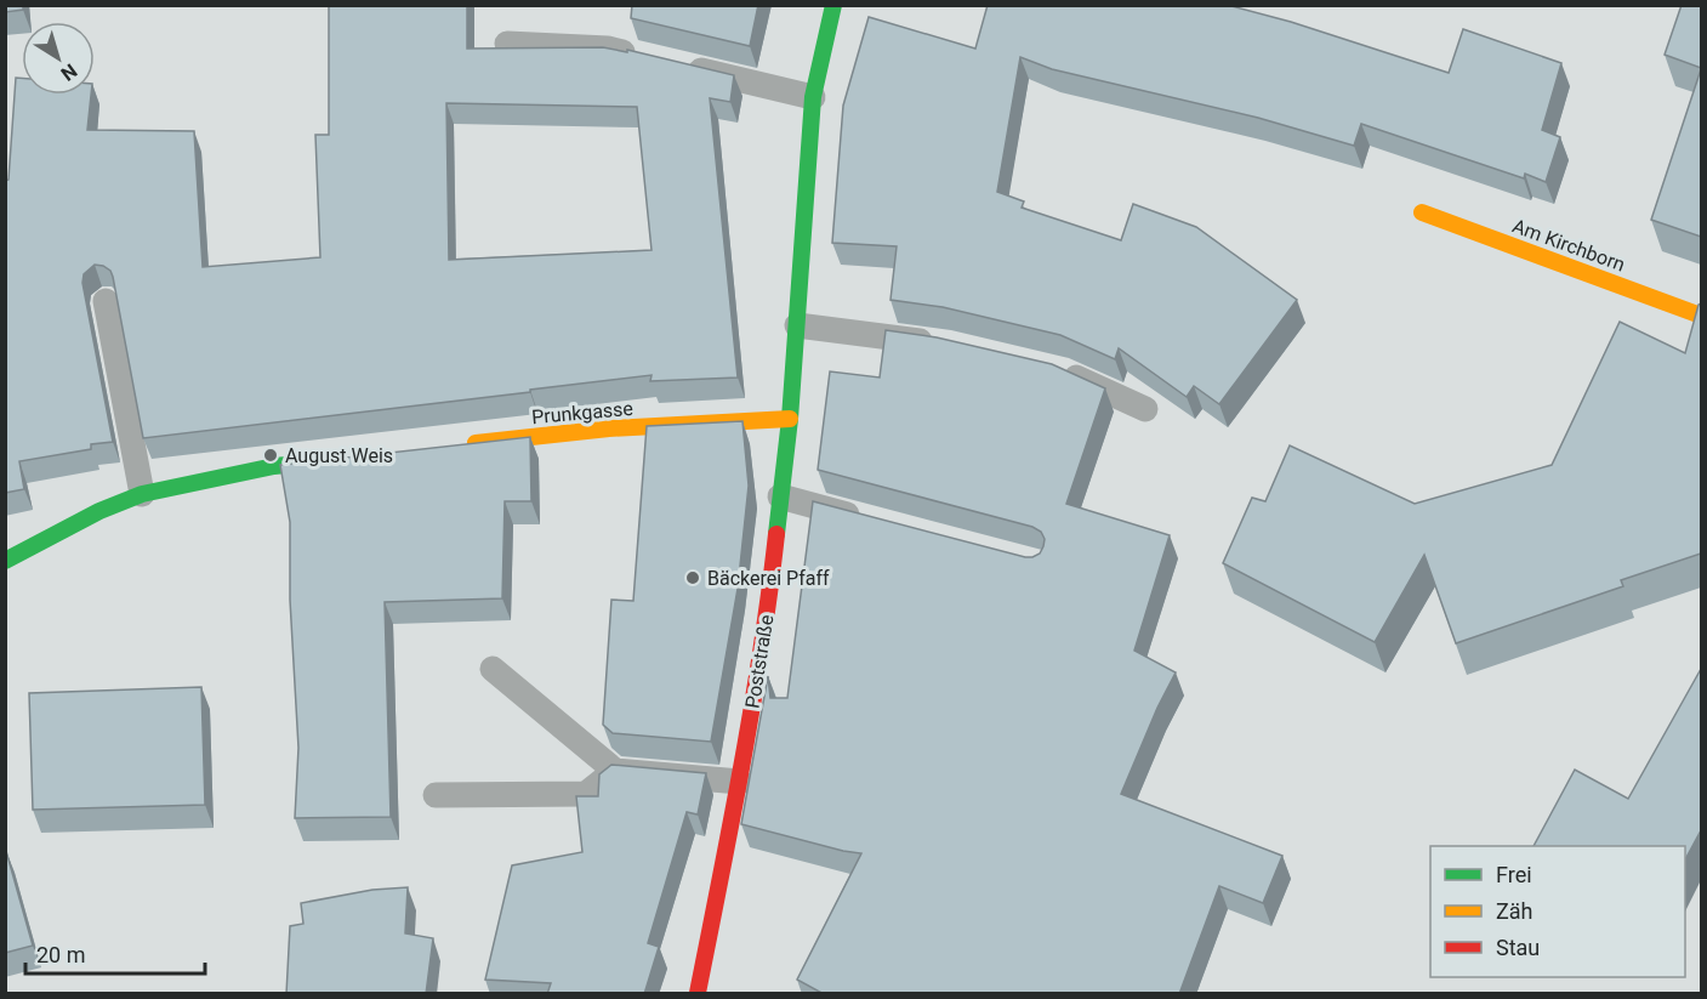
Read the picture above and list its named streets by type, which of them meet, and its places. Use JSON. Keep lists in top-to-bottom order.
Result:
{
  "streets": {
    "main road": ["Am Kirchborn", "Prunkgasse", "Poststraße"]
  },
  "crossings": [
    ["Prunkgasse", "Poststraße"]
  ],
  "places": ["August Weis", "Bäckerei Pfaff"],
  "legend": ["Frei", "Zäh", "Stau"],
  "scale_bar": "20 m",
  "north": "bottom right"
}
